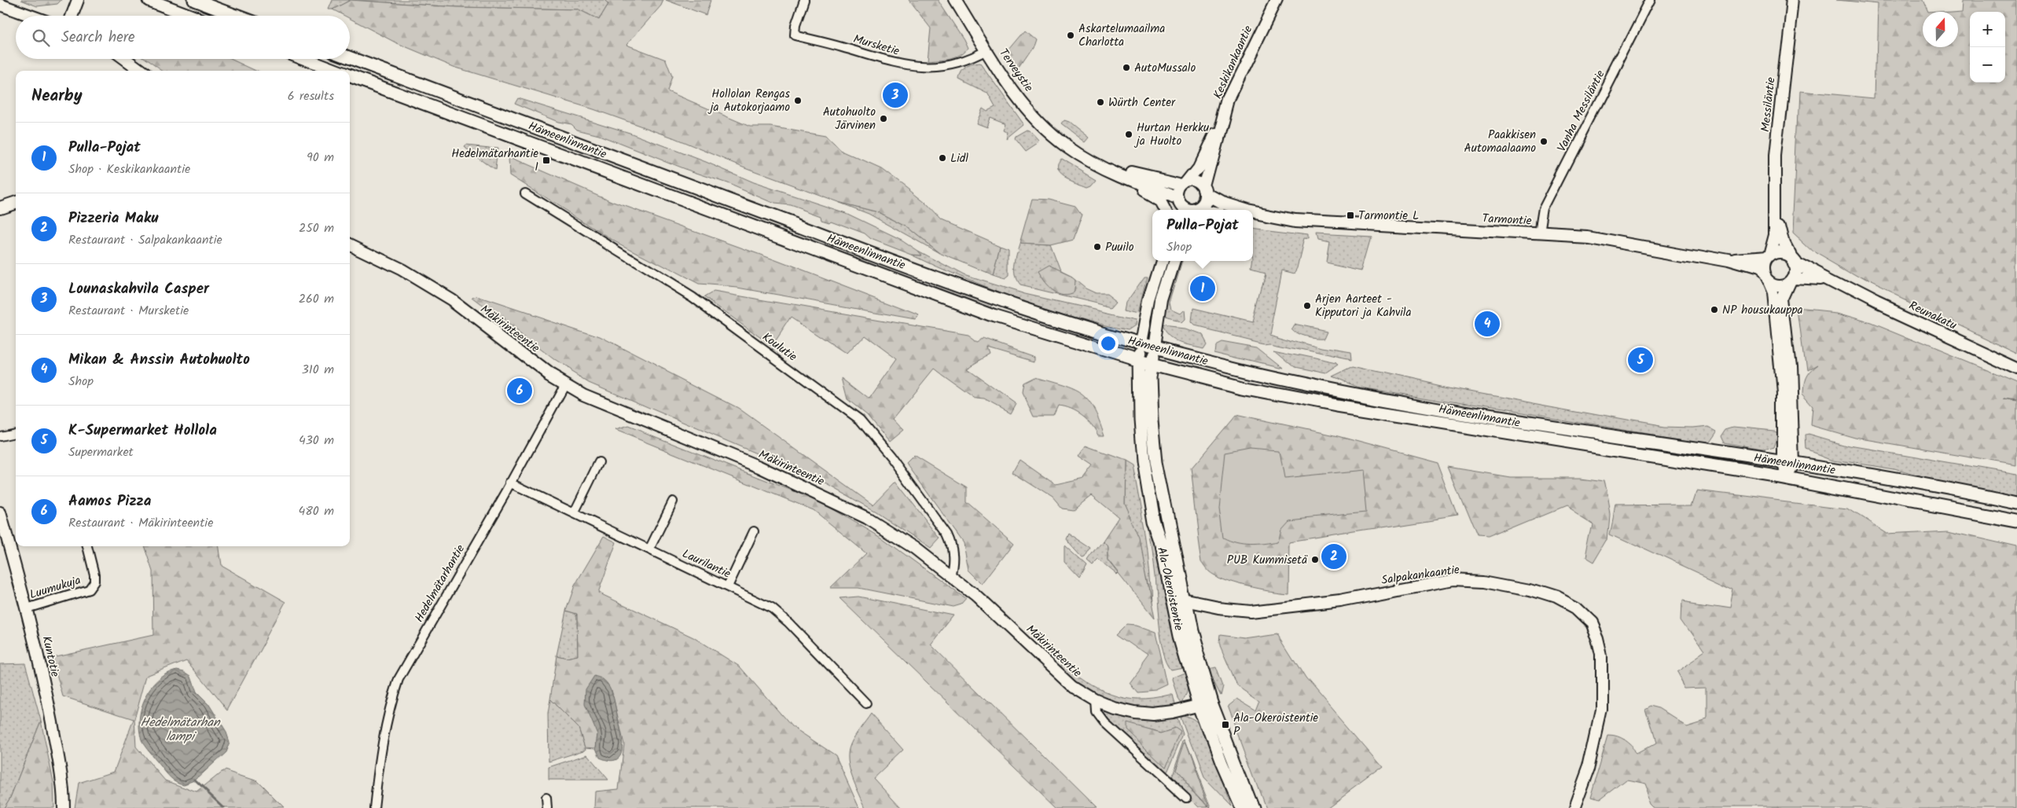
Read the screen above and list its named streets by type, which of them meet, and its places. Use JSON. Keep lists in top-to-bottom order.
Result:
{
  "streets": {
    "main road": ["Hämeenlinnantie", "Ala-Okeroistentie"],
    "street": [
      "Mursketie",
      "Keskikankaantie",
      "Terveystie",
      "Messiläntie",
      "Vanha Messiläntie",
      "Tarmontie",
      "Reunakatu",
      "Mäkirinteentie",
      "Koulutie",
      "Laurilantie",
      "Salpakankaantie",
      "Hedelmätarhantie",
      "Luumukuja",
      "Kuntotie"
    ]
  },
  "crossings": [
    ["Mursketie", "Terveystie"],
    ["Keskikankaantie", "Terveystie"],
    ["Keskikankaantie", "Tarmontie"],
    ["Messiläntie", "Tarmontie"],
    ["Messiläntie", "Reunakatu"],
    ["Vanha Messiläntie", "Tarmontie"],
    ["Hämeenlinnantie", "Ala-Okeroistentie"],
    ["Tarmontie", "Reunakatu"],
    ["Mäkirinteentie", "Koulutie"],
    ["Mäkirinteentie", "Hedelmätarhantie"],
    ["Mäkirinteentie", "Ala-Okeroistentie"],
    ["Laurilantie", "Hedelmätarhantie"],
    ["Salpakankaantie", "Ala-Okeroistentie"],
    ["Luumukuja", "Kuntotie"]
  ],
  "water": ["Hedelmätarhan lampi"],
  "places": {
    "other": [
      "Askartelumaailma Charlotta",
      "AutoMussalo",
      "Hollolan Rengas ja Autokorjaamo",
      "Würth Center",
      "Autohuolto Järvinen",
      "Hurtan Herkku ja Huolto",
      "Paakkisen Automaalaamo",
      "Lidl",
      "Puuilo",
      "Arjen Aarteet - Kipputori ja Kahvila",
      "NP housukauppa",
      "PUB Kummisetä"
    ],
    "transit": ["Hedelmätarhantie I", "Tarmontie L", "Ala-Okeroistentie P"]
  },
  "north": "top",
  "page": {
    "map_buttons": ["+", "−"],
    "search": "Search here",
    "heading": ["Nearby", "6 results"],
    "pins": [
      "3",
      "1",
      "4",
      "5",
      "6",
      "2"
    ],
    "list": [
      {
        "mark": "1",
        "name": "Pulla-Pojat",
        "note": "Shop · Keskikankaantie",
        "value": "90 m"
      },
      {
        "mark": "2",
        "name": "Pizzeria Maku",
        "note": "Restaurant · Salpakankaantie",
        "value": "250 m"
      },
      {
        "mark": "3",
        "name": "Lounaskahvila Casper",
        "note": "Restaurant · Mursketie",
        "value": "260 m"
      },
      {
        "mark": "4",
        "name": "Mikan & Anssin Autohuolto",
        "note": "Shop",
        "value": "310 m"
      },
      {
        "mark": "5",
        "name": "K-Supermarket Hollola",
        "note": "Supermarket",
        "value": "430 m"
      },
      {
        "mark": "6",
        "name": "Aamos Pizza",
        "note": "Restaurant · Mäkirinteentie",
        "value": "480 m"
      }
    ],
    "popup": ["Pulla-Pojat", "Shop"]
  }
}
